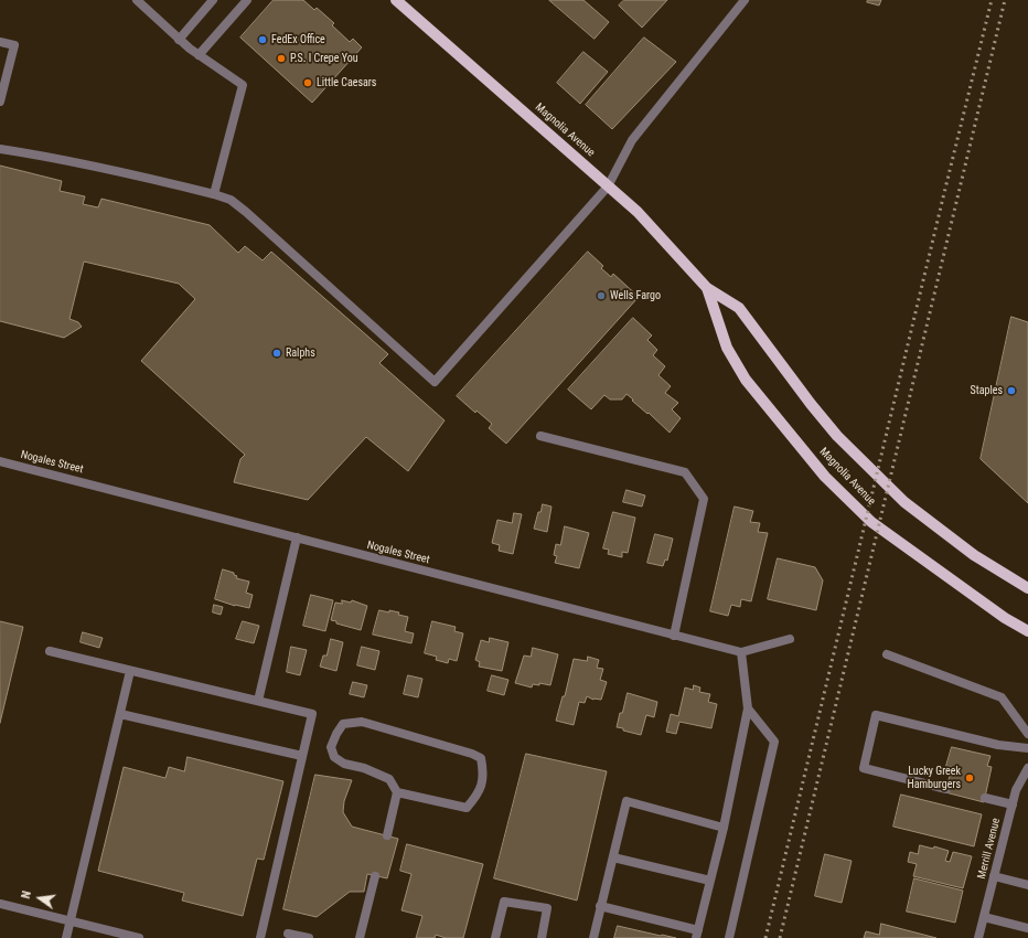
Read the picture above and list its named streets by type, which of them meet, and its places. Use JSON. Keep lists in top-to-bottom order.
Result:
{
  "streets": {
    "main road": ["Magnolia Avenue"],
    "street": ["Nogales Street", "Merrill Avenue"]
  },
  "places": [
    "FedEx Office",
    "P.S. I Crepe You",
    "Little Caesars",
    "Wells Fargo",
    "Ralphs",
    "Staples",
    "Lucky Greek Hamburgers"
  ],
  "north": "left"
}
